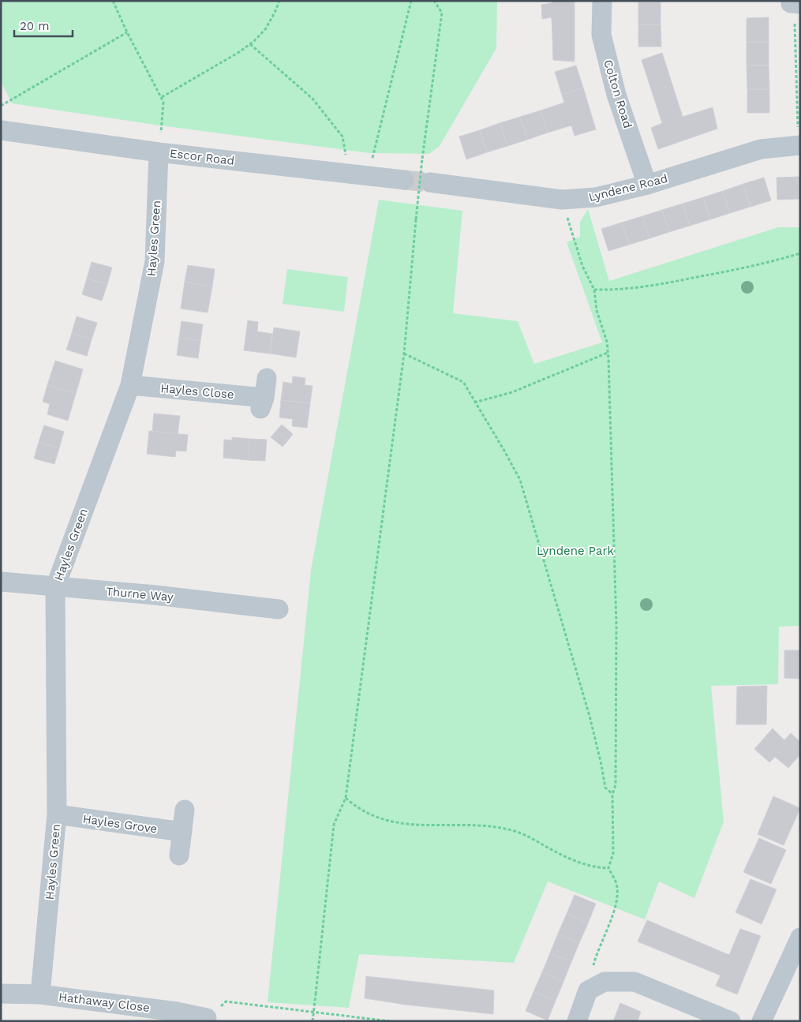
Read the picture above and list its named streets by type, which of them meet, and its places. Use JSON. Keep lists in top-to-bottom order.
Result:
{
  "streets": {
    "street": [
      "Colton Road",
      "Escor Road",
      "Lyndene Road",
      "Hayles Green",
      "Hayles Close",
      "Thurne Way",
      "Hayles Grove",
      "Hathaway Close"
    ]
  },
  "crossings": [
    ["Colton Road", "Lyndene Road"],
    ["Escor Road", "Hayles Green"],
    ["Hayles Green", "Hayles Close"],
    ["Hayles Green", "Thurne Way"],
    ["Hayles Green", "Hayles Grove"],
    ["Hayles Green", "Hathaway Close"]
  ],
  "parks": ["Lyndene Park"],
  "scale_bar": "20 m"
}
